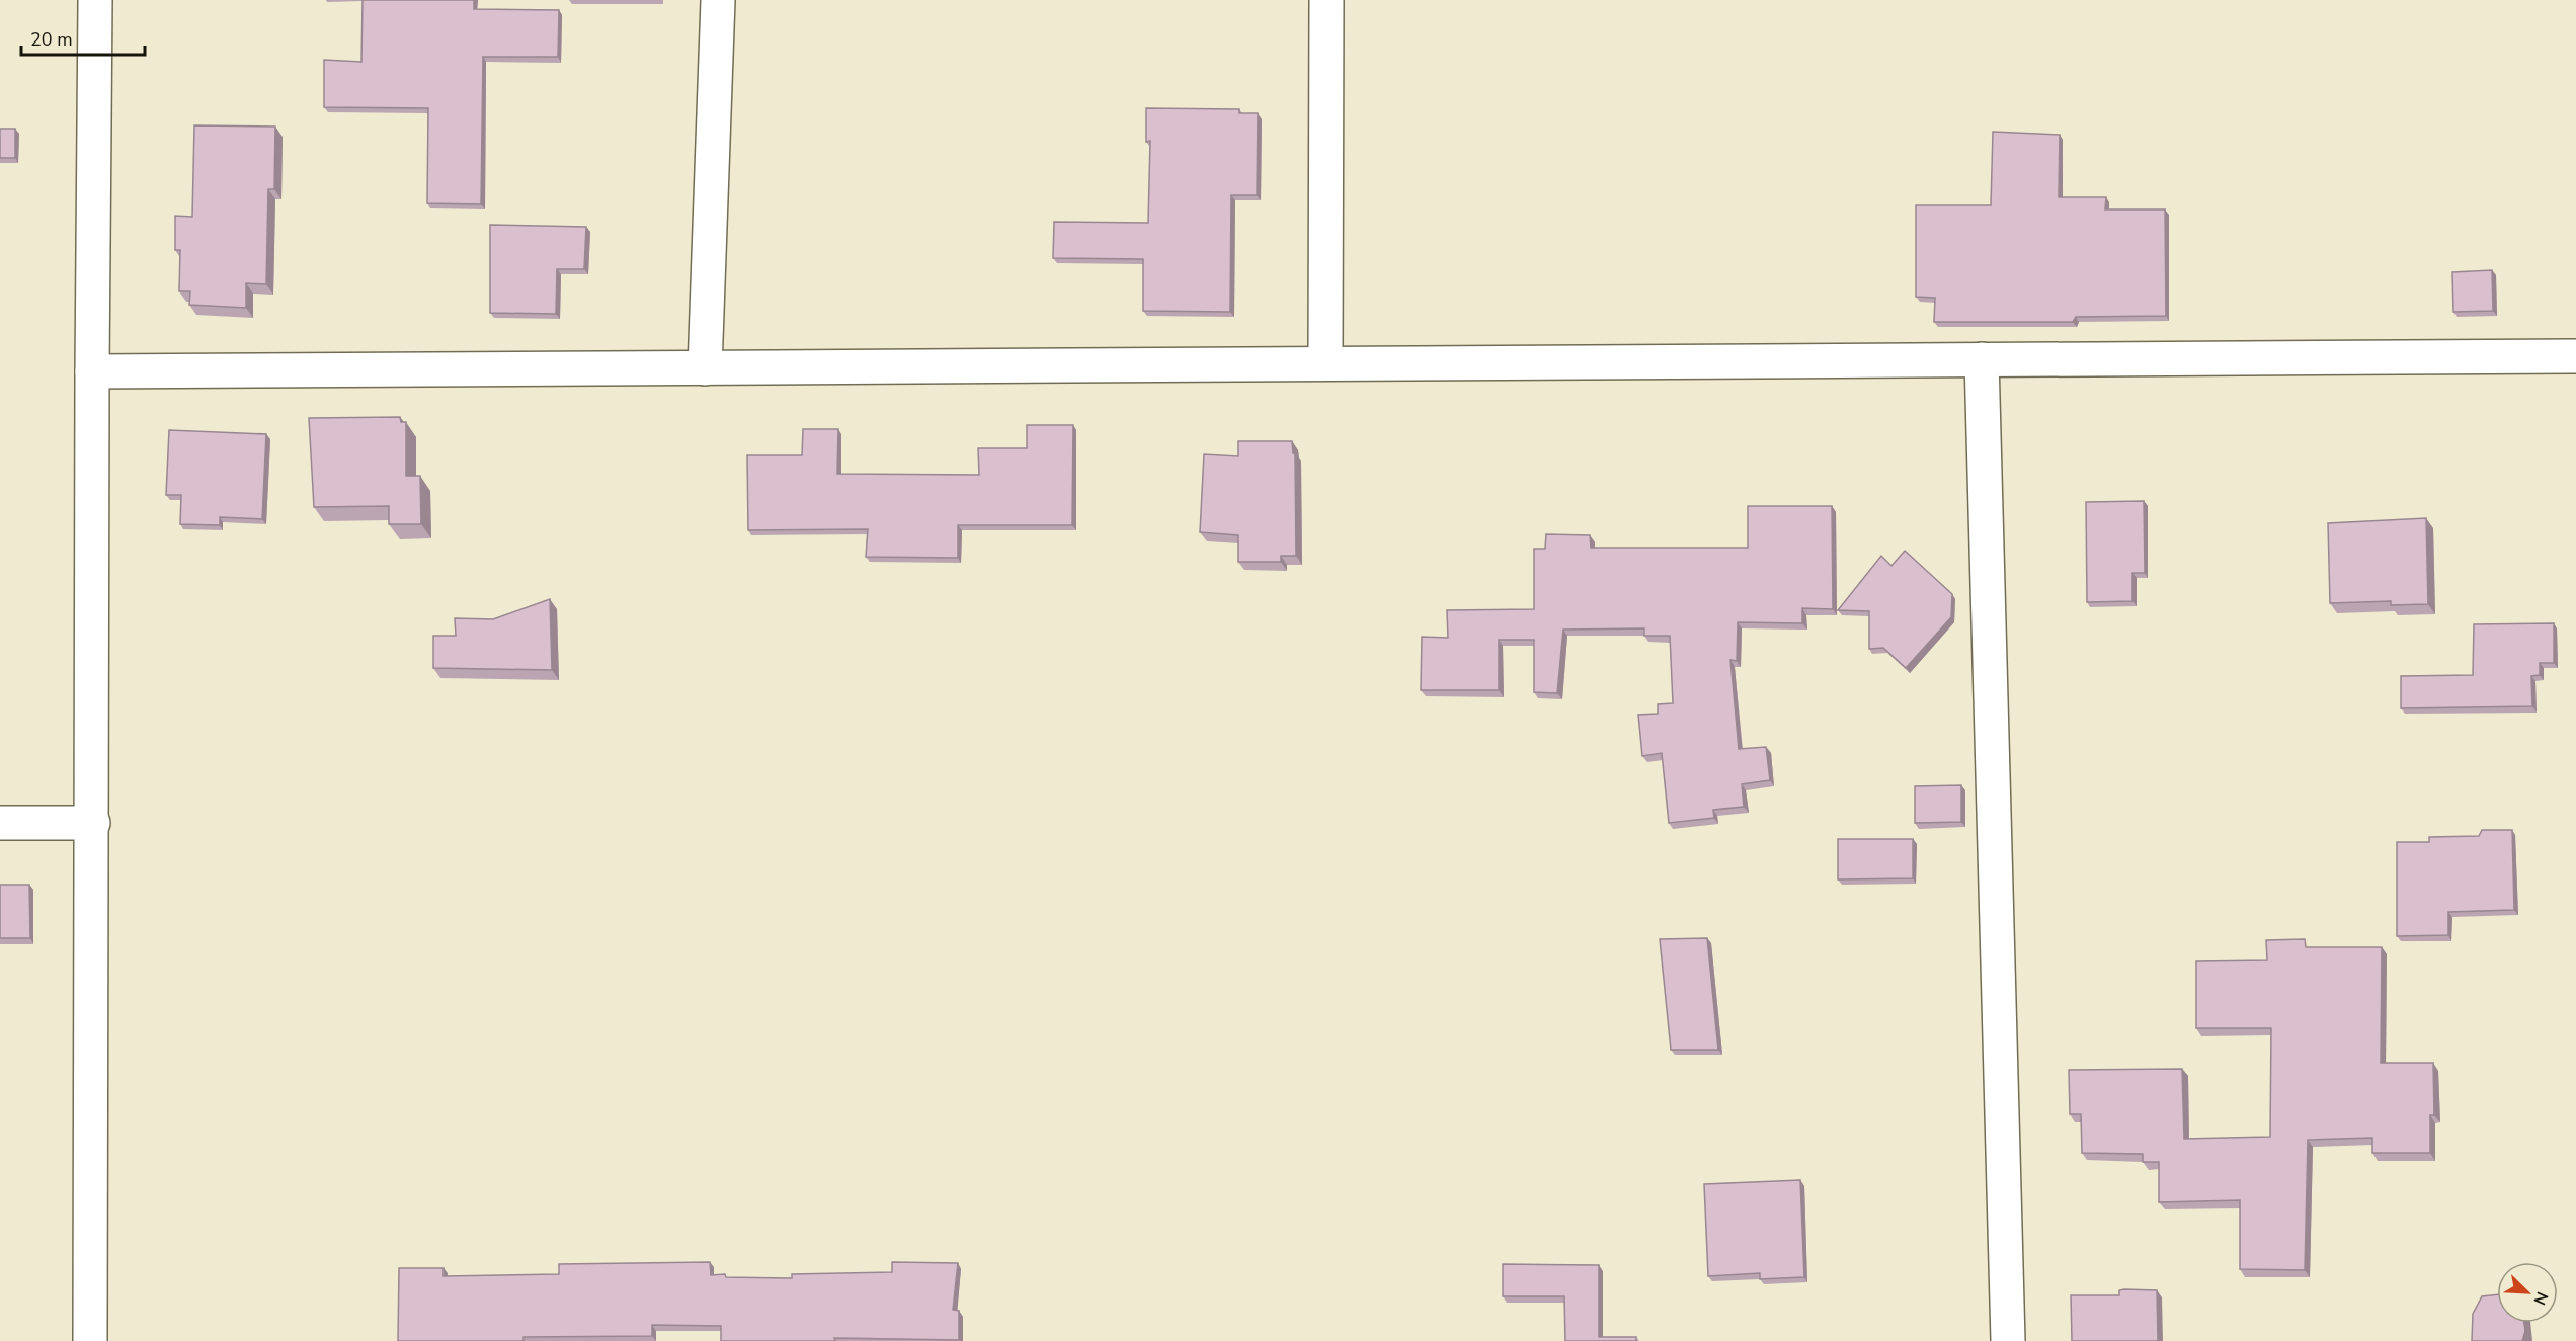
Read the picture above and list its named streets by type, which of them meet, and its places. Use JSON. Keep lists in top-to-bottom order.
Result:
{
  "scale_bar": "20 m",
  "north": "bottom right"
}
